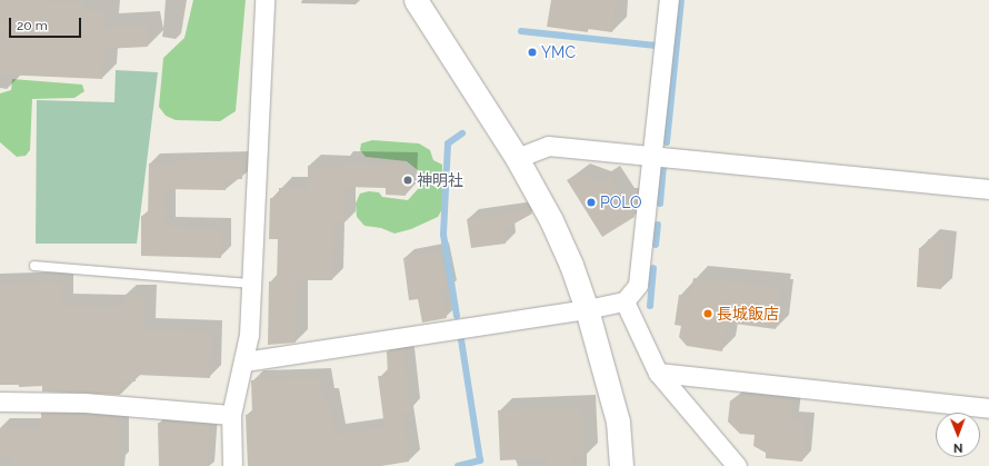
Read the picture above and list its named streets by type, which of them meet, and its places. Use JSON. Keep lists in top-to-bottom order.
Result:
{
  "places": [
    "YMC",
    "神明社",
    "POLO",
    "長城飯店"
  ],
  "scale_bar": "20 m",
  "north": "bottom"
}
